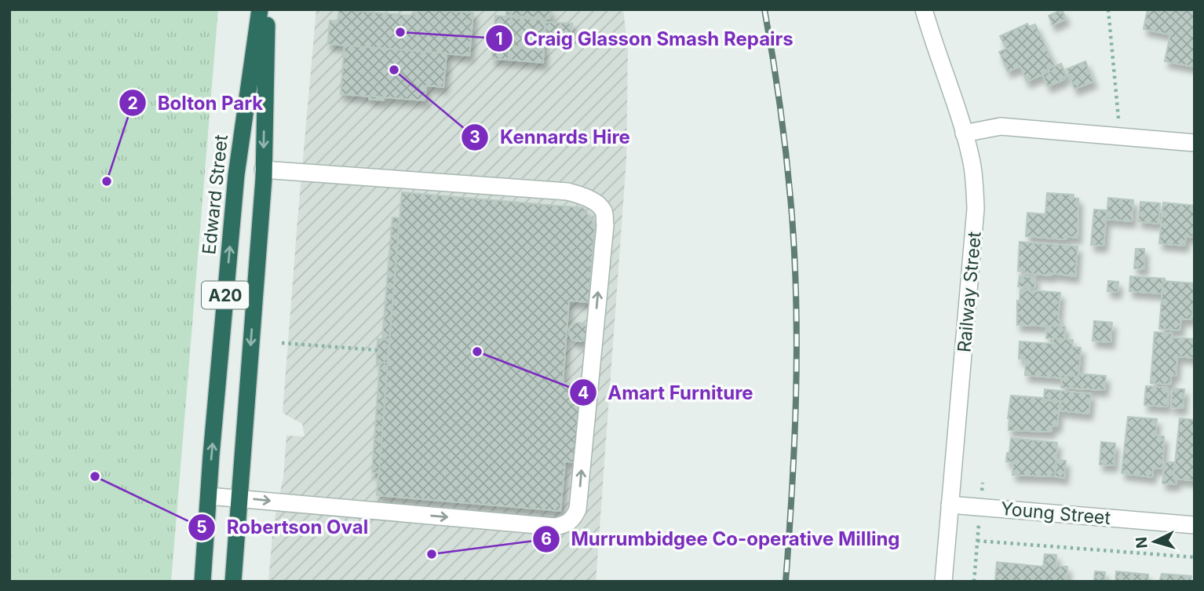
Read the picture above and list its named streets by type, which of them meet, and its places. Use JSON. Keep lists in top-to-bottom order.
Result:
{
  "streets": {
    "highway": ["Edward Street", "A20"],
    "street": ["Railway Street", "Young Street"]
  },
  "crossings": [
    ["Railway Street", "Young Street"]
  ],
  "places": [
    "Craig Glasson Smash Repairs",
    "Kennards Hire",
    "Bolton Park",
    "Amart Furniture",
    "Robertson Oval",
    "Murrumbidgee Co-operative Milling"
  ],
  "north": "left"
}
